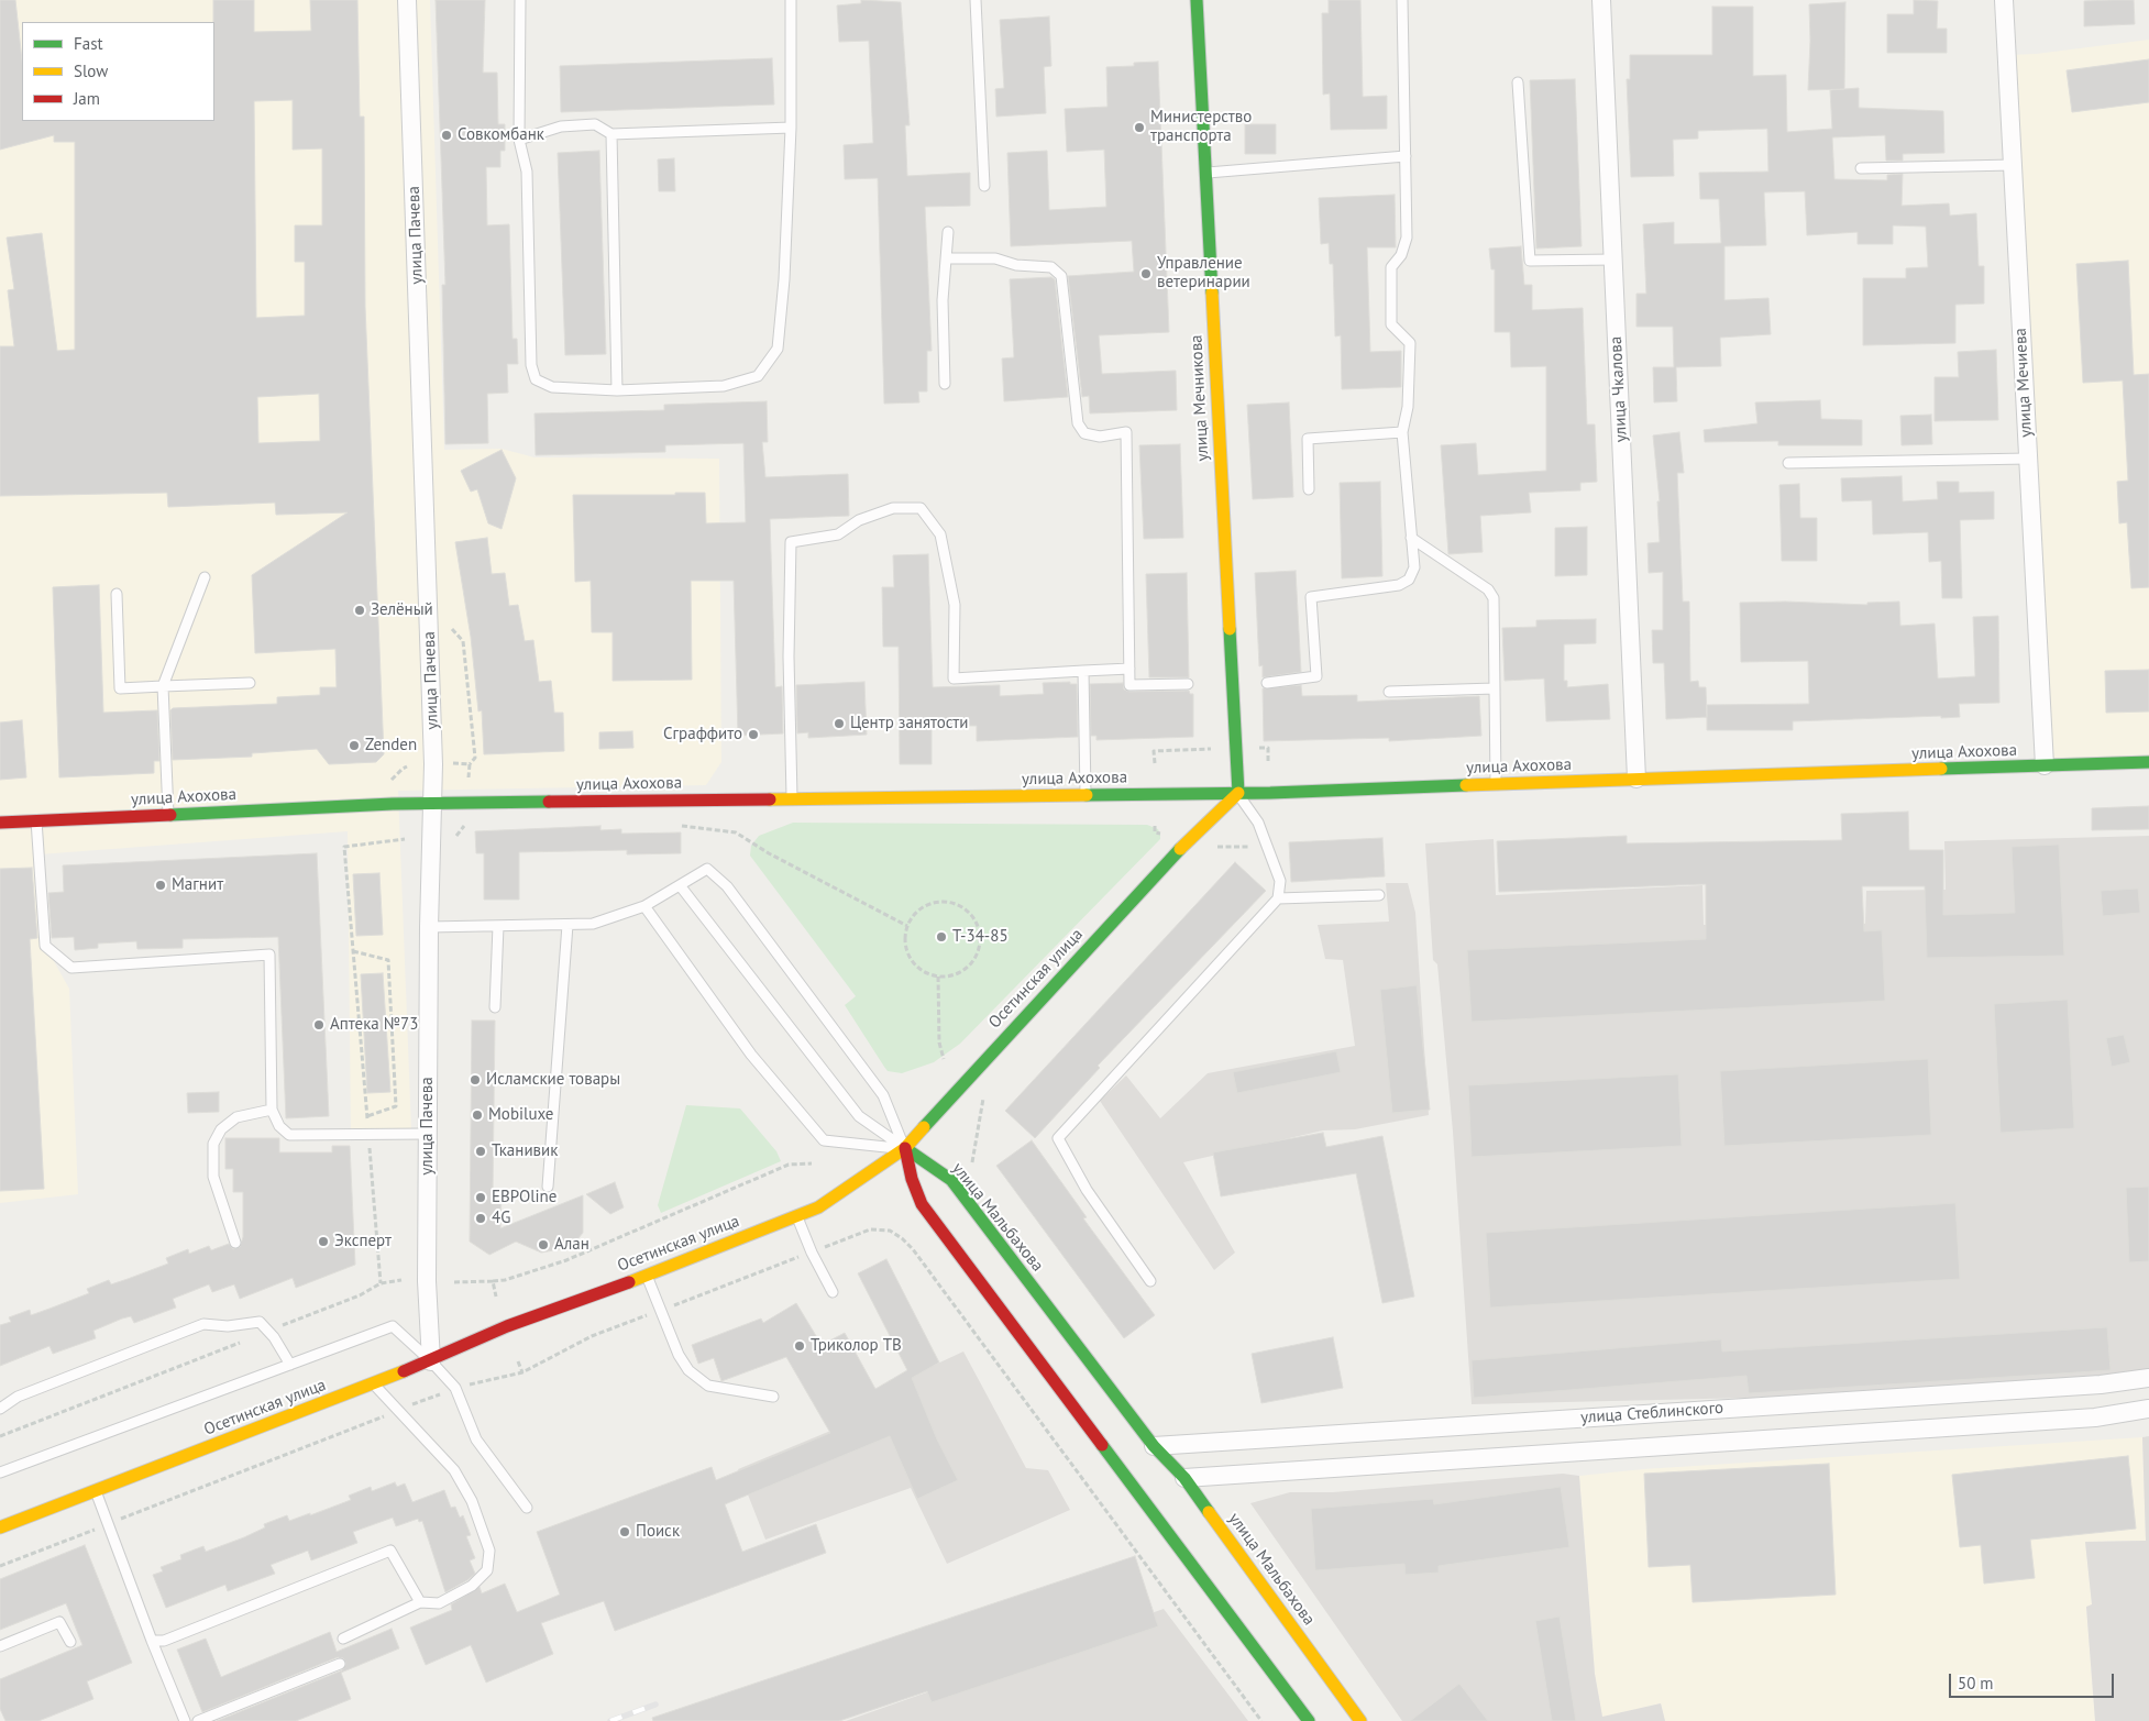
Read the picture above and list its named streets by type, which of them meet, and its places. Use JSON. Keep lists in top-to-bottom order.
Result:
{
  "streets": {
    "main road": [
      "улица Мечникова",
      "улица Ахохова",
      "Осетинская улица",
      "улица Мальбахова"
    ],
    "street": [
      "улица Пачева",
      "улица Мечиева",
      "улица Чкалова",
      "улица Стеблинского"
    ]
  },
  "crossings": [
    ["улица Пачева", "улица Ахохова"],
    ["улица Пачева", "Осетинская улица"],
    ["улица Мечиева", "улица Ахохова"],
    ["улица Чкалова", "улица Ахохова"],
    ["улица Мечникова", "улица Ахохова"],
    ["улица Мечникова", "Осетинская улица"],
    ["улица Ахохова", "Осетинская улица"],
    ["Осетинская улица", "улица Мальбахова"],
    ["улица Мальбахова", "улица Стеблинского"]
  ],
  "places": [
    "Министерство транспорта",
    "Совкомбанк",
    "Управление ветеринарии",
    "Зелёный",
    "Центр занятости",
    "Сграффито",
    "Zenden",
    "Магнит",
    "Т-34-85",
    "Аптека №73",
    "Исламские товары",
    "Mobiluxe",
    "Тканивик",
    "ЕВРОline",
    "4G",
    "Эксперт",
    "Алан",
    "Триколор ТВ",
    "Поиск"
  ],
  "legend": ["Fast", "Slow", "Jam"],
  "scale_bar": "50 m"
}
